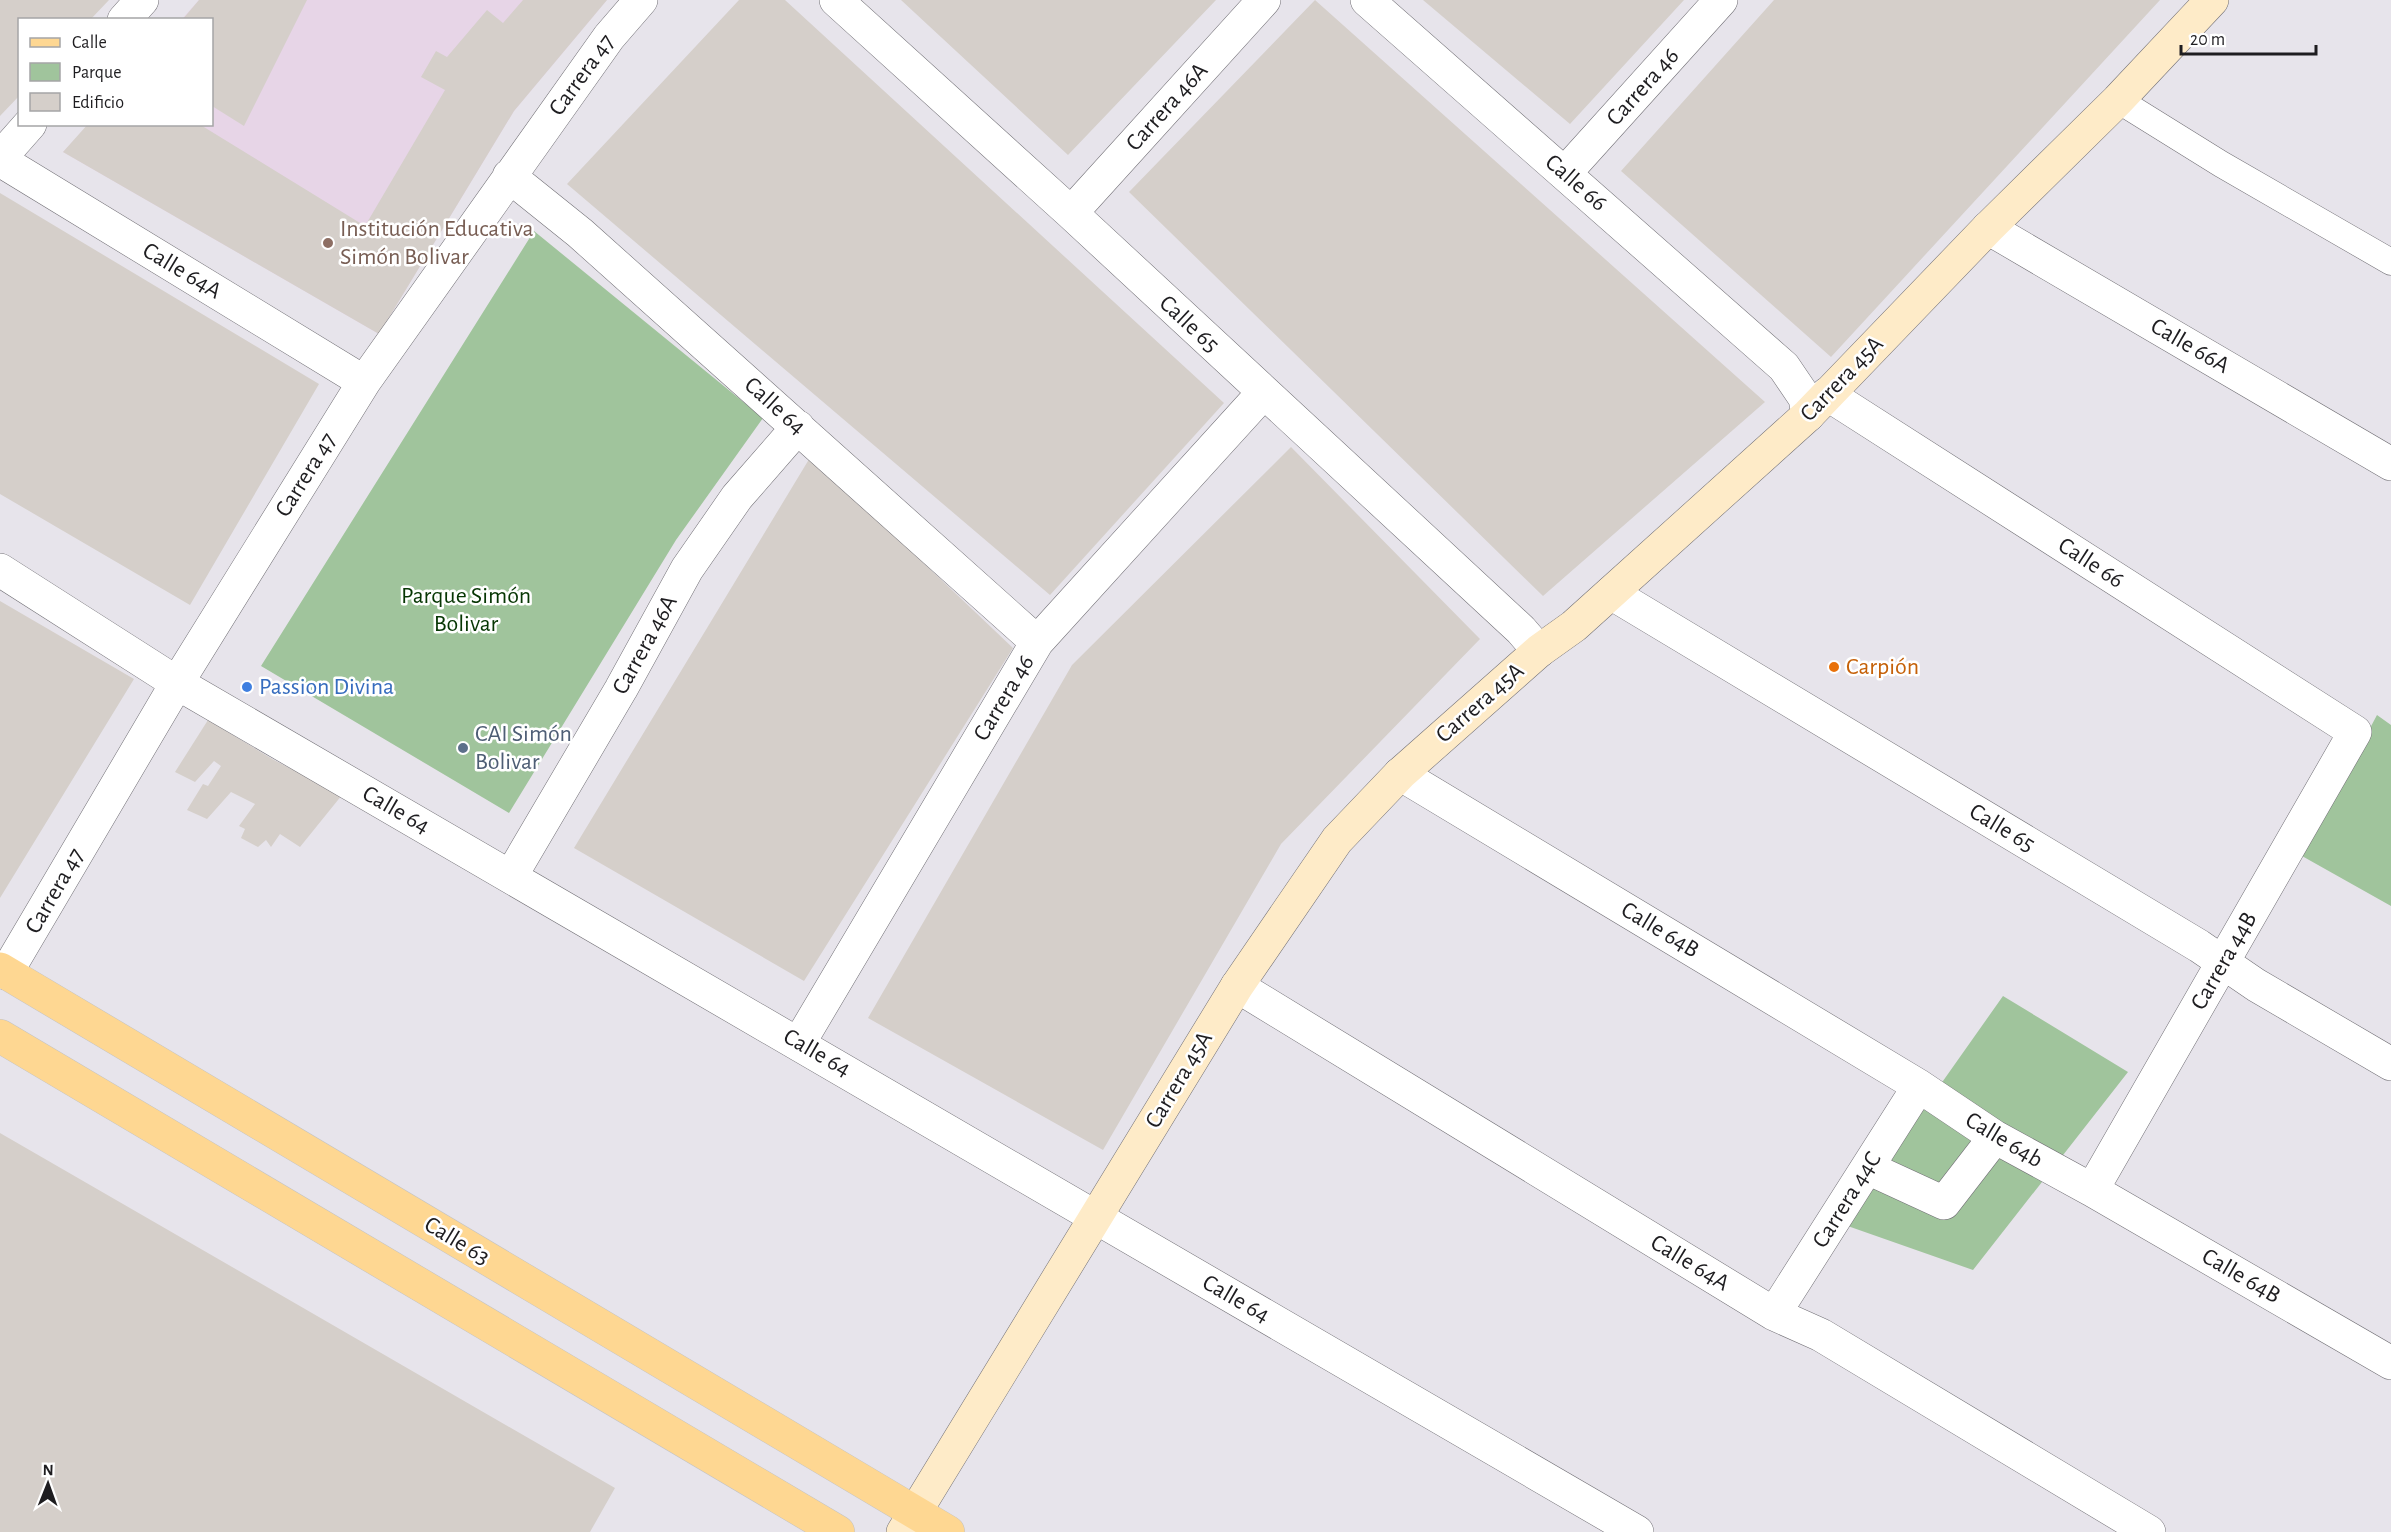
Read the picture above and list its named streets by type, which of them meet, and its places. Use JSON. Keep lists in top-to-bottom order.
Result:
{
  "streets": {
    "main road": ["Calle 63"],
    "street": [
      "Carrera 47",
      "Carrera 46",
      "Carrera 46A",
      "Calle 66",
      "Calle 64A",
      "Calle 65",
      "Calle 66A",
      "Carrera 45A",
      "Calle 64",
      "Calle 64B",
      "Carrera 44B",
      "Calle 64b",
      "Carrera 44C"
    ]
  },
  "crossings": [
    ["Carrera 47", "Calle 64A"],
    ["Carrera 47", "Calle 64"],
    ["Carrera 47", "Calle 63"],
    ["Carrera 46", "Calle 66"],
    ["Carrera 46", "Calle 65"],
    ["Carrera 46", "Calle 64"],
    ["Carrera 46A", "Calle 65"],
    ["Carrera 46A", "Calle 64"],
    ["Calle 66", "Carrera 45A"],
    ["Calle 66", "Carrera 44B"],
    ["Calle 64A", "Carrera 45A"],
    ["Calle 64A", "Carrera 44C"],
    ["Calle 65", "Carrera 45A"],
    ["Calle 65", "Carrera 44B"],
    ["Calle 66A", "Carrera 45A"],
    ["Carrera 45A", "Calle 64"],
    ["Carrera 45A", "Calle 64B"],
    ["Carrera 45A", "Calle 63"],
    ["Calle 64B", "Carrera 44B"],
    ["Calle 64B", "Calle 64b"],
    ["Calle 64B", "Carrera 44C"],
    ["Carrera 44B", "Calle 64b"],
    ["Calle 64b", "Carrera 44C"]
  ],
  "parks": ["Parque Simón Bolivar"],
  "places": [
    "Institución Educativa Simón Bolivar",
    "Carpión",
    "Passion Divina",
    "CAI Simón Bolivar"
  ],
  "legend": ["Calle", "Parque", "Edificio"],
  "scale_bar": "20 m",
  "north": "top"
}
